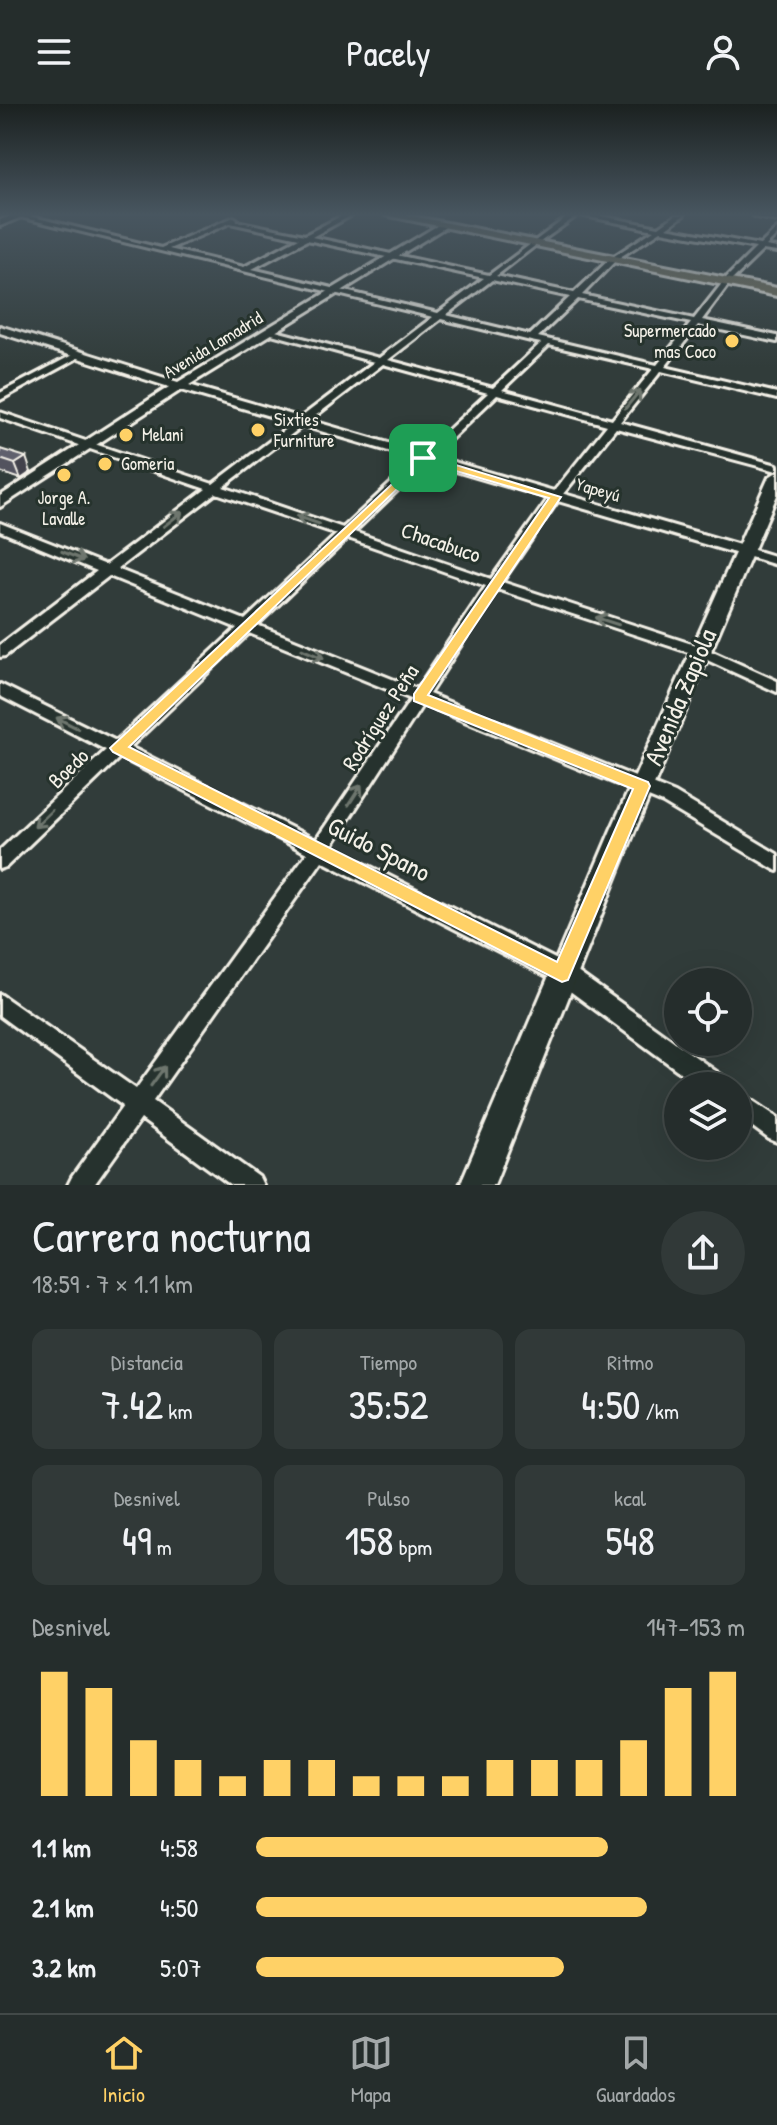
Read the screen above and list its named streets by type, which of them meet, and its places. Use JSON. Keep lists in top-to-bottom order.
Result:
{
  "streets": {
    "main road": ["Avenida Zapiola"],
    "street": [
      "Avenida Lamadrid",
      "Yapeyú",
      "Chacabuco",
      "Rodríguez Peña",
      "Boedo",
      "Guido Spano"
    ]
  },
  "crossings": [
    ["Avenida Lamadrid", "Yapeyú"],
    ["Avenida Lamadrid", "Chacabuco"],
    ["Yapeyú", "Avenida Zapiola"],
    ["Yapeyú", "Rodríguez Peña"],
    ["Yapeyú", "Boedo"],
    ["Chacabuco", "Avenida Zapiola"],
    ["Chacabuco", "Rodríguez Peña"],
    ["Chacabuco", "Boedo"],
    ["Avenida Zapiola", "Guido Spano"],
    ["Rodríguez Peña", "Guido Spano"],
    ["Boedo", "Guido Spano"]
  ],
  "one_way": ["Rodríguez Peña"],
  "places": [
    "Supermercado mas Coco",
    "Sixties Furniture",
    "Melani",
    "Gomeria",
    "Jorge A. Lavalle"
  ],
  "page": {
    "header": "Pacely",
    "heading": ["Carrera nocturna", "18:59 · 7 × 1.1 km"],
    "stats": [
      ["Distancia", "7.42 km"],
      ["Tiempo", "35:52"],
      ["Ritmo", "4:50 /km"],
      ["Desnivel", "49 m"],
      ["Pulso", "158 bpm"],
      ["kcal", "548"]
    ],
    "chart": ["Desnivel", "147–153 m"],
    "list": [
      {
        "name": "1.1 km",
        "note": "4:58"
      },
      {
        "name": "2.1 km",
        "note": "4:50"
      },
      {
        "name": "3.2 km",
        "note": "5:07"
      }
    ],
    "tabs": ["Inicio", "Mapa", "Guardados"]
  }
}
